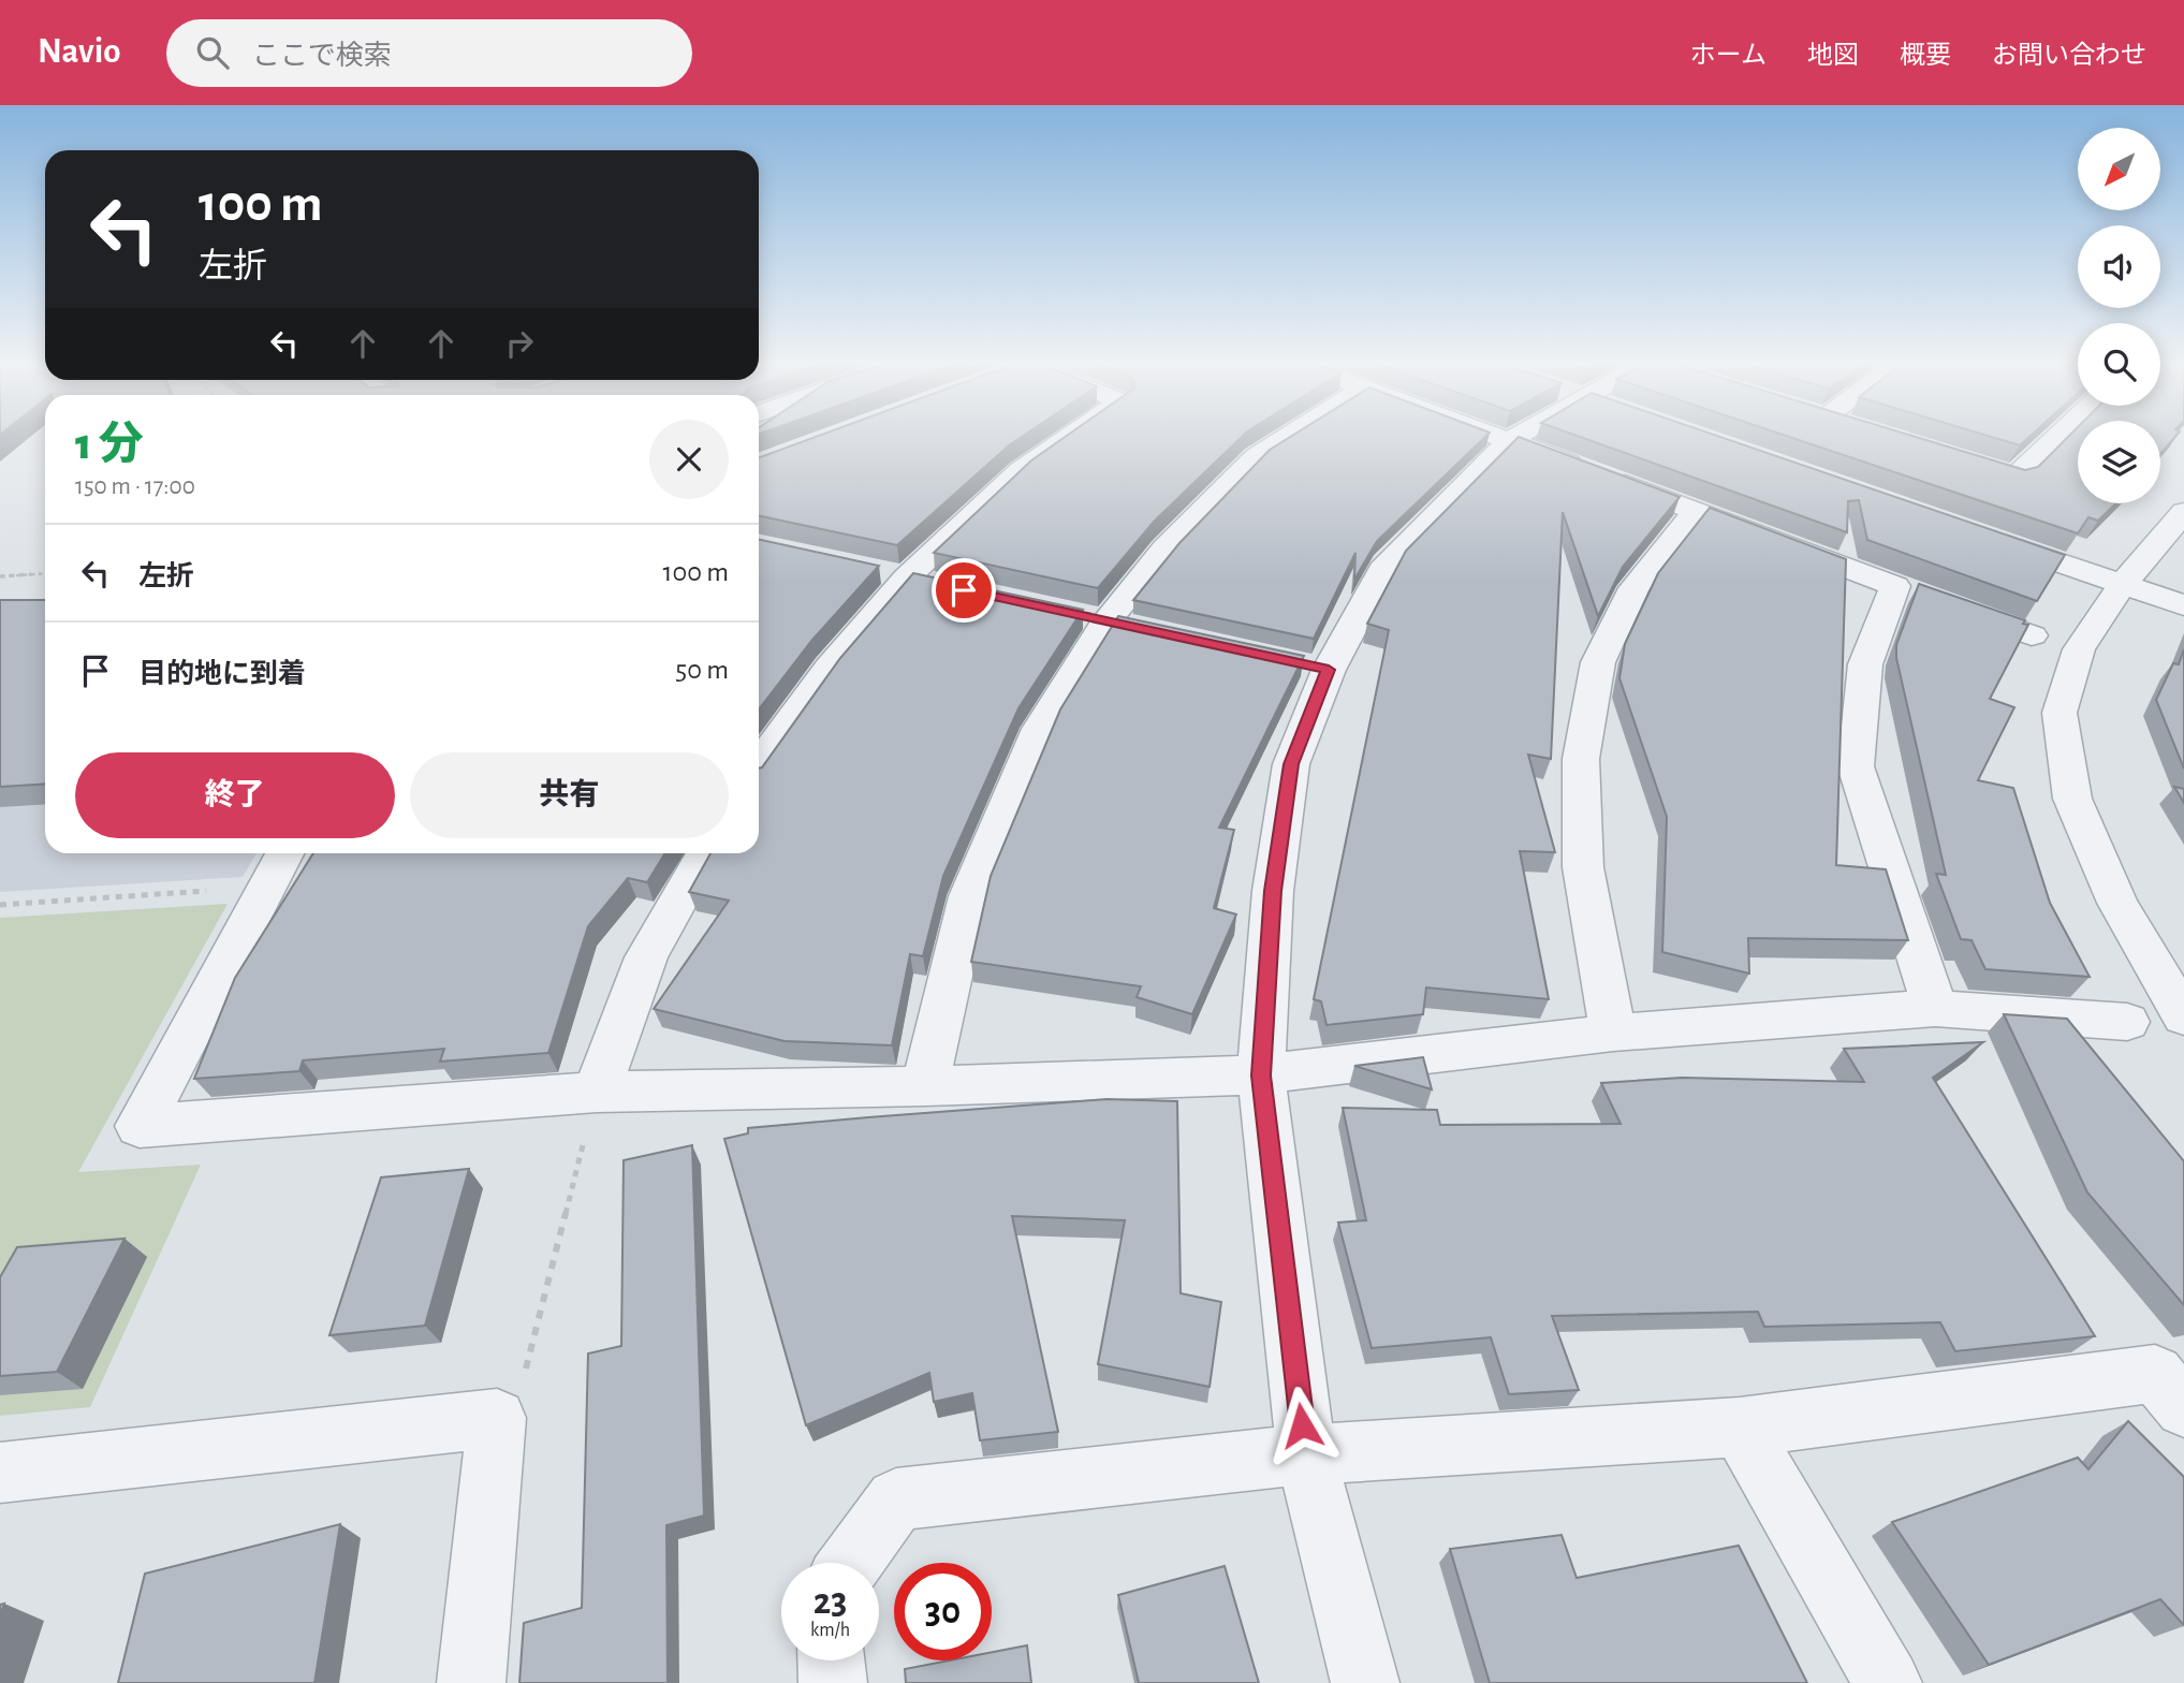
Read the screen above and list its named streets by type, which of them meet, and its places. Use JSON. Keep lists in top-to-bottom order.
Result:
{
  "north": "bottom left",
  "page": {
    "header": "Navio",
    "search": "ここで検索",
    "nav": [
      "ホーム",
      "地図",
      "概要",
      "お問い合わせ"
    ],
    "turn": ["100 m", "左折"],
    "heading": ["1 分", "150 m · 17:00"],
    "list": [
      {
        "name": "左折",
        "value": "100 m"
      },
      {
        "name": "目的地に到着",
        "value": "50 m"
      }
    ],
    "buttons": ["終了", "共有"],
    "speed": "23 km/h",
    "limit": "30"
  }
}
